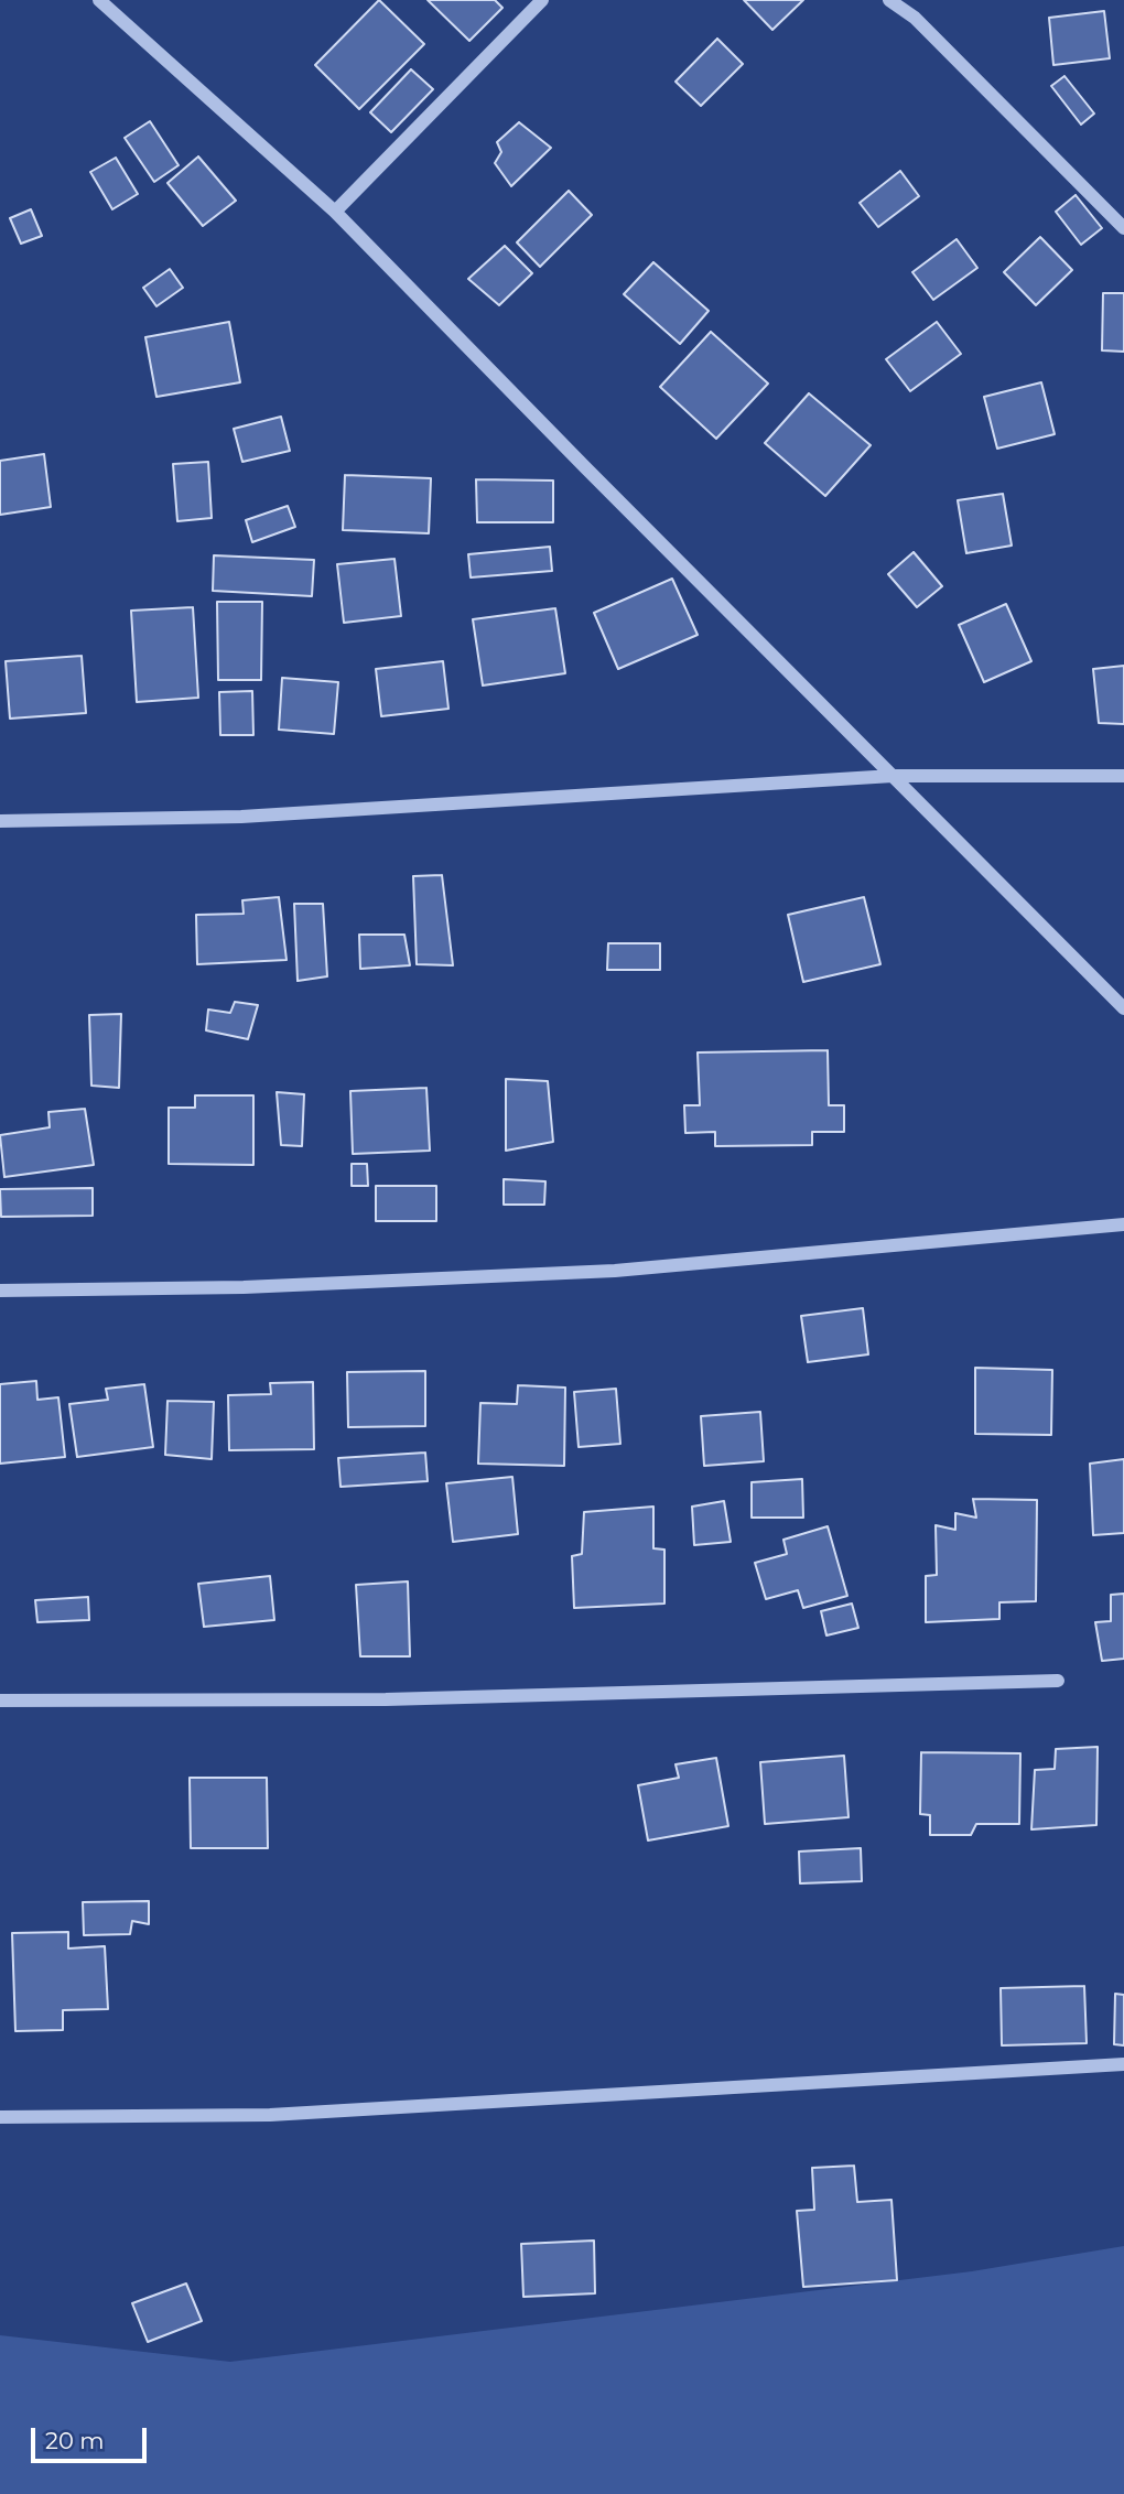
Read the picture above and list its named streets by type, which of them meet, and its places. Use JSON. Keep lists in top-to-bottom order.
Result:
{
  "scale_bar": "20 m"
}
